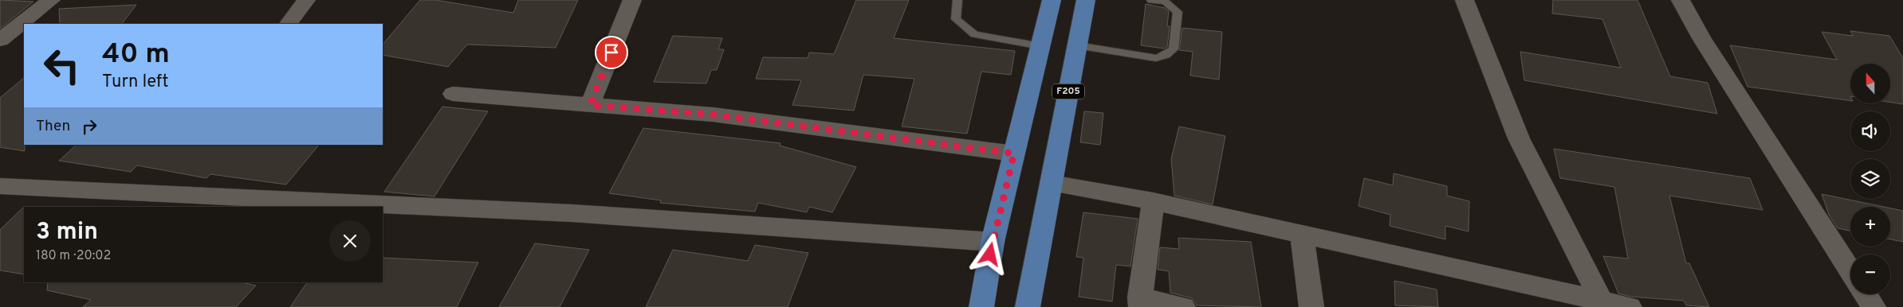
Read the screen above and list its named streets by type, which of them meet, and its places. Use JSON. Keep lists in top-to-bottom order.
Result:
{
  "streets": {
    "main road": ["F205"]
  },
  "north": "top",
  "page": {
    "turn": ["40 m", "Turn left"],
    "map_buttons": ["+", "−"],
    "then": "Then",
    "heading": ["3 min", "180 m · 20:02"]
  }
}
